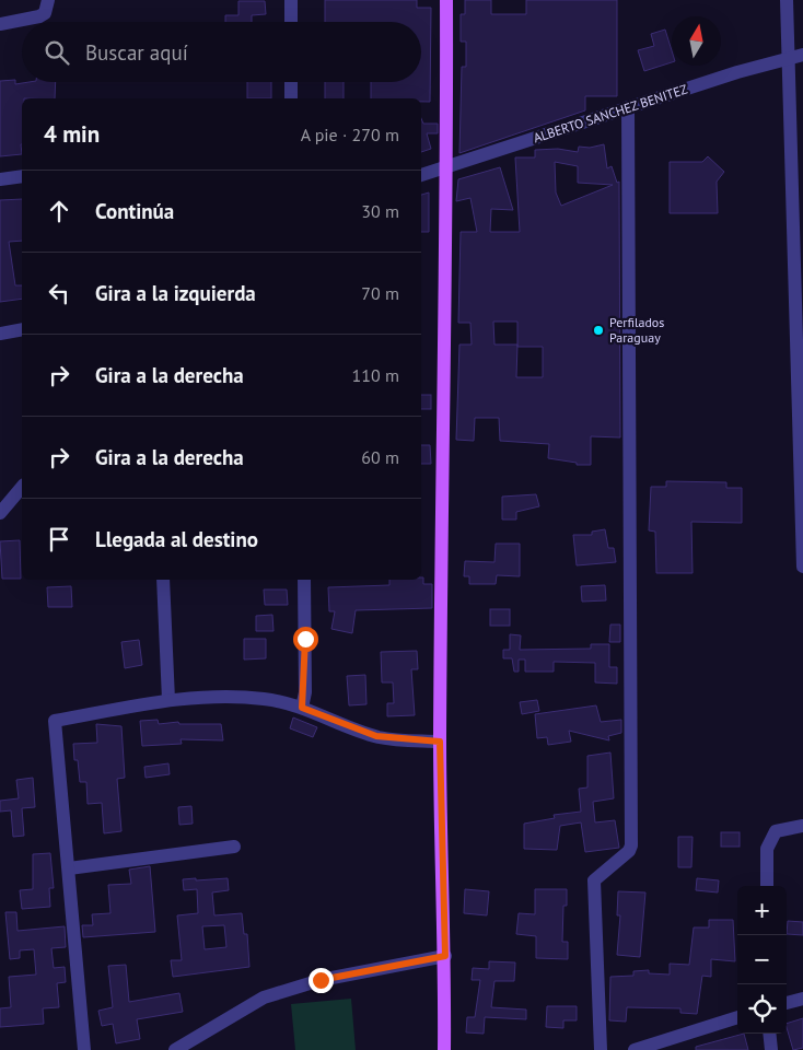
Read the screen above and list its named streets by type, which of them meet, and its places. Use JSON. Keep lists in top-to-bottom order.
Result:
{
  "streets": {
    "street": ["ALBERTO SANCHEZ BENITEZ"]
  },
  "places": ["Perfilados Paraguay"],
  "north": "top",
  "page": {
    "search": "Buscar aquí",
    "heading": ["4 min", "A pie · 270 m"],
    "list": [
      ["Continúa", "30 m"],
      ["Gira a la izquierda", "70 m"],
      ["Gira a la derecha", "110 m"],
      ["Gira a la derecha", "60 m"],
      "Llegada al destino"
    ],
    "map_buttons": ["+", "−"]
  }
}
